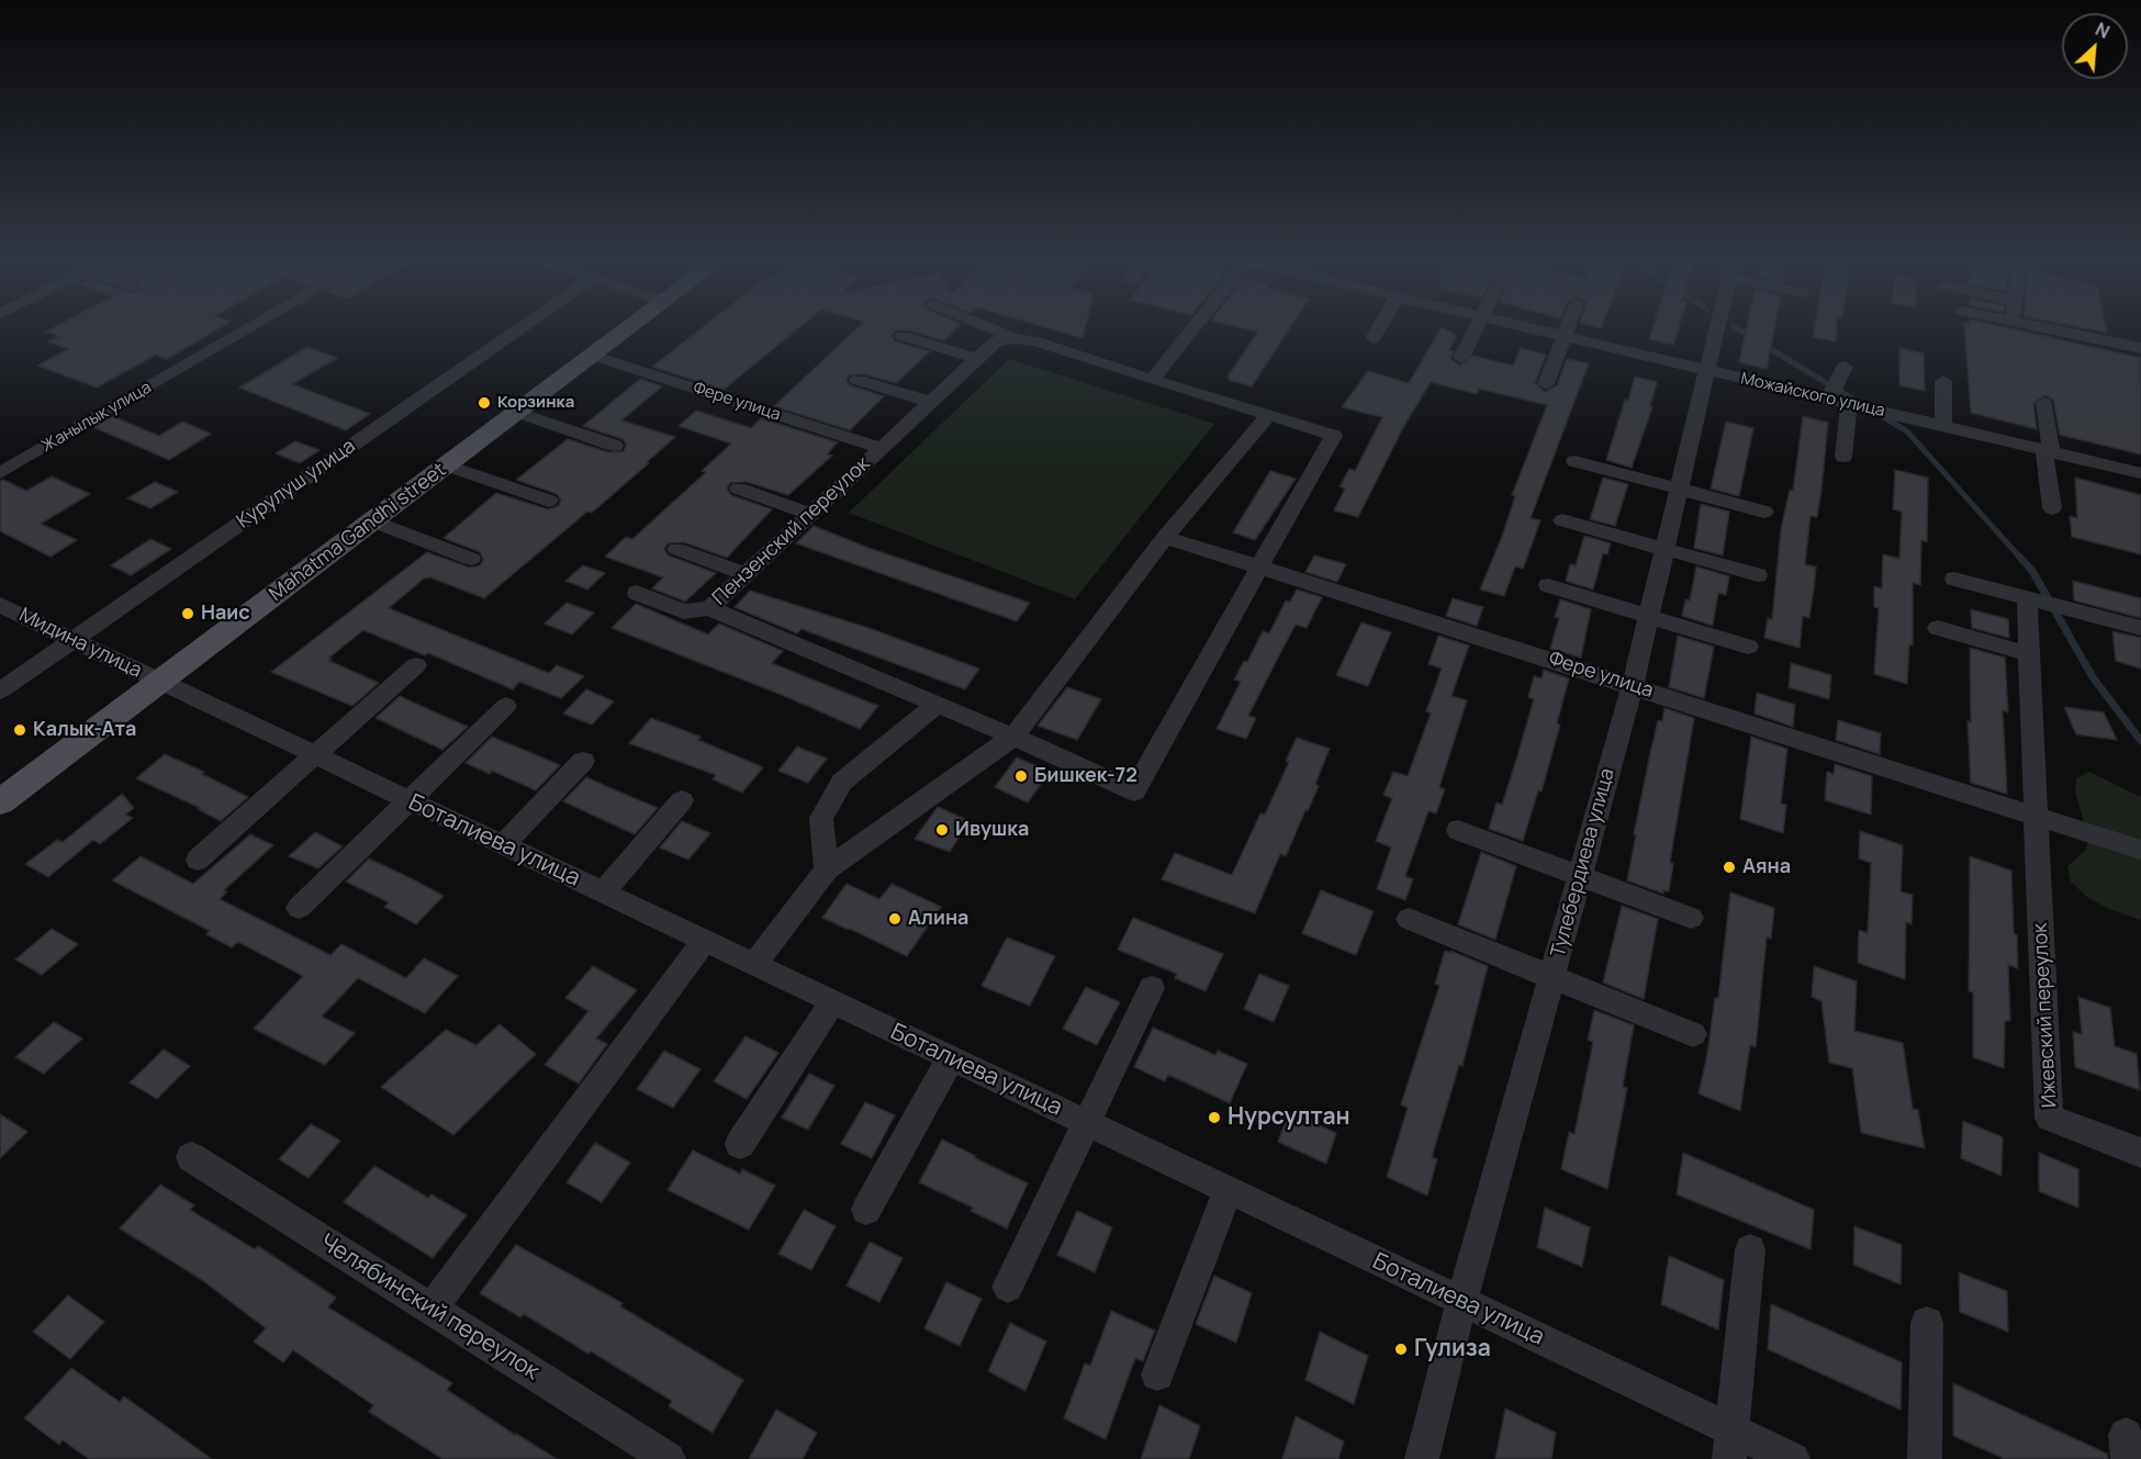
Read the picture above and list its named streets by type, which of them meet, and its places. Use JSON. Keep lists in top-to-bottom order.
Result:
{
  "streets": {
    "main road": ["Mahatma Gandhi street"],
    "street": [
      "Можайского улица",
      "Фере улица",
      "Жанылык улица",
      "Курулуш улица",
      "Пензенский переулок",
      "Мидина улица",
      "Боталиева улица",
      "Тулебердиева улица",
      "Ижевский переулок",
      "Челябинский переулок"
    ]
  },
  "crossings": [
    ["Можайского улица", "Тулебердиева улица"],
    ["Фере улица", "Пензенский переулок"],
    ["Фере улица", "Mahatma Gandhi street"],
    ["Фере улица", "Тулебердиева улица"],
    ["Фере улица", "Ижевский переулок"],
    ["Курулуш улица", "Мидина улица"],
    ["Mahatma Gandhi street", "Мидина улица"],
    ["Mahatma Gandhi street", "Боталиева улица"],
    ["Мидина улица", "Боталиева улица"],
    ["Боталиева улица", "Тулебердиева улица"]
  ],
  "places": [
    "Корзинка",
    "Наис",
    "Калык-Ата",
    "Бишкек-72",
    "Ивушка",
    "Аяна",
    "Алина",
    "Нурсултан",
    "Гулиза"
  ],
  "north": "top right"
}
